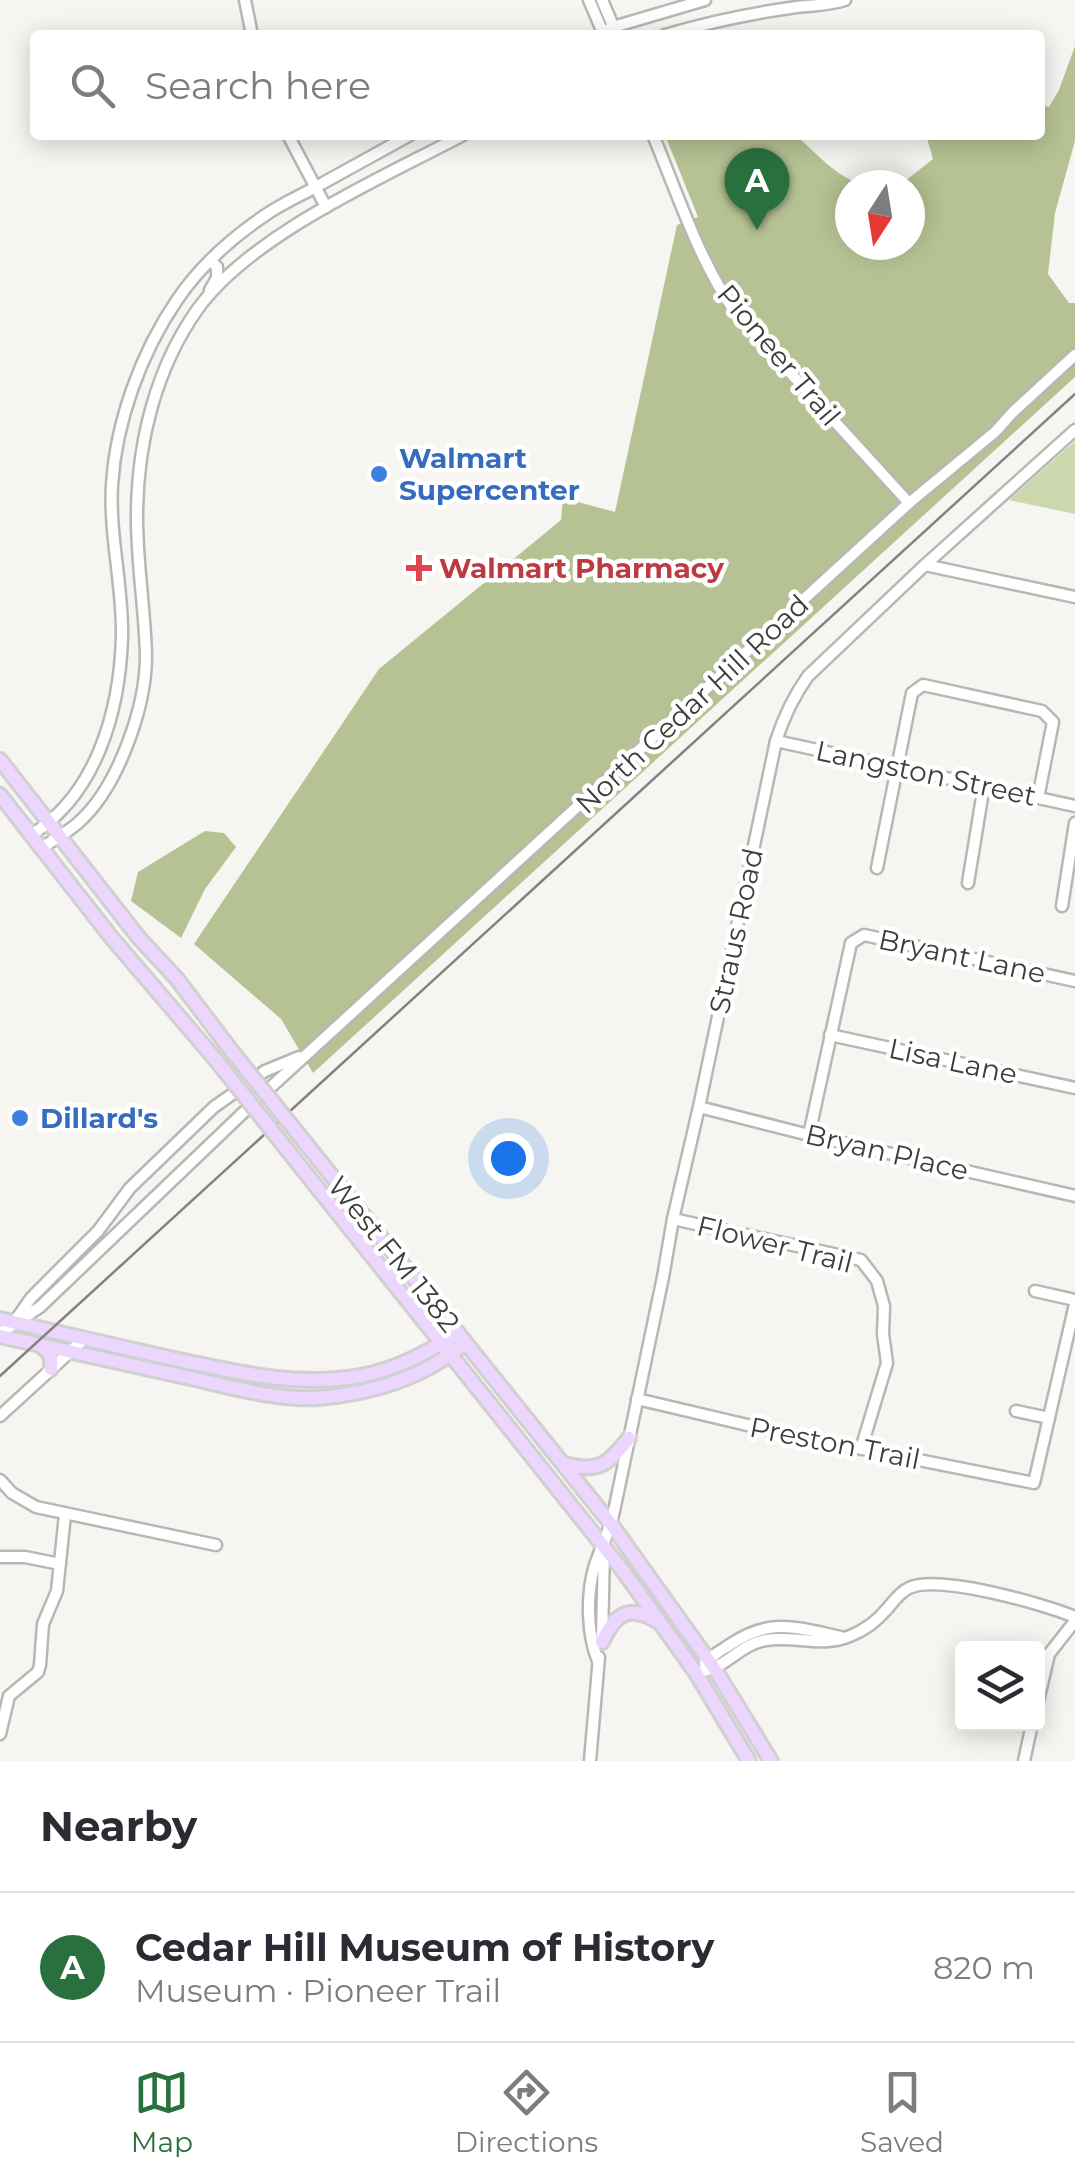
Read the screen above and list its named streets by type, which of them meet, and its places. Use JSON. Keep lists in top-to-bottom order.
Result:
{
  "streets": {
    "main road": ["West FM 1382"],
    "street": [
      "Pioneer Trail",
      "North Cedar Hill Road",
      "Langston Street",
      "Straus Road",
      "Bryant Lane",
      "Lisa Lane",
      "Bryan Place",
      "Flower Trail",
      "Preston Trail"
    ]
  },
  "crossings": [
    ["Pioneer Trail", "North Cedar Hill Road"],
    ["Langston Street", "Straus Road"],
    ["Straus Road", "Bryan Place"],
    ["Straus Road", "Flower Trail"],
    ["Straus Road", "West FM 1382"],
    ["Straus Road", "Preston Trail"],
    ["Bryant Lane", "Lisa Lane"],
    ["Flower Trail", "Preston Trail"]
  ],
  "places": {
    "other": ["Walmart Supercenter", "Dillard's"],
    "health": ["Walmart Pharmacy"]
  },
  "north": "bottom",
  "page": {
    "search": "Search here",
    "pins": "A",
    "heading": "Nearby",
    "list": [
      {
        "mark": "A",
        "name": "Cedar Hill Museum of History",
        "note": "Museum · Pioneer Trail",
        "value": "820 m"
      }
    ],
    "nav": ["Map", "Directions", "Saved"]
  }
}
